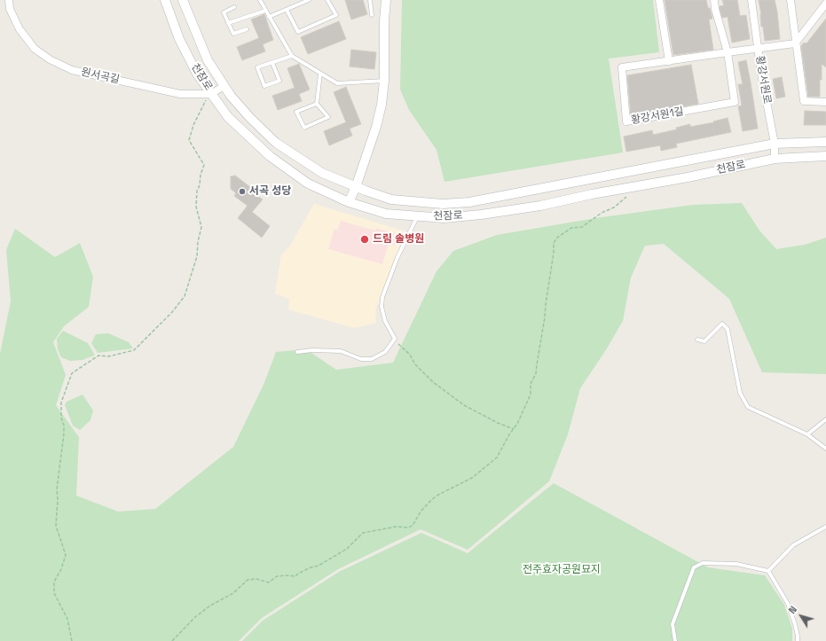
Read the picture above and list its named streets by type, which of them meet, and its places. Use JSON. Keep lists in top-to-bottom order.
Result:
{
  "streets": {
    "street": [
      "원서곡길",
      "천잠로",
      "황강서원로",
      "황강서원1길"
    ]
  },
  "crossings": [
    ["원서곡길", "천잠로"],
    ["천잠로", "황강서원로"],
    ["황강서원로", "황강서원1길"]
  ],
  "parks": ["전주효자공원묘지"],
  "places": ["서곡 성당", "드림 솔병원"],
  "north": "top left"
}
